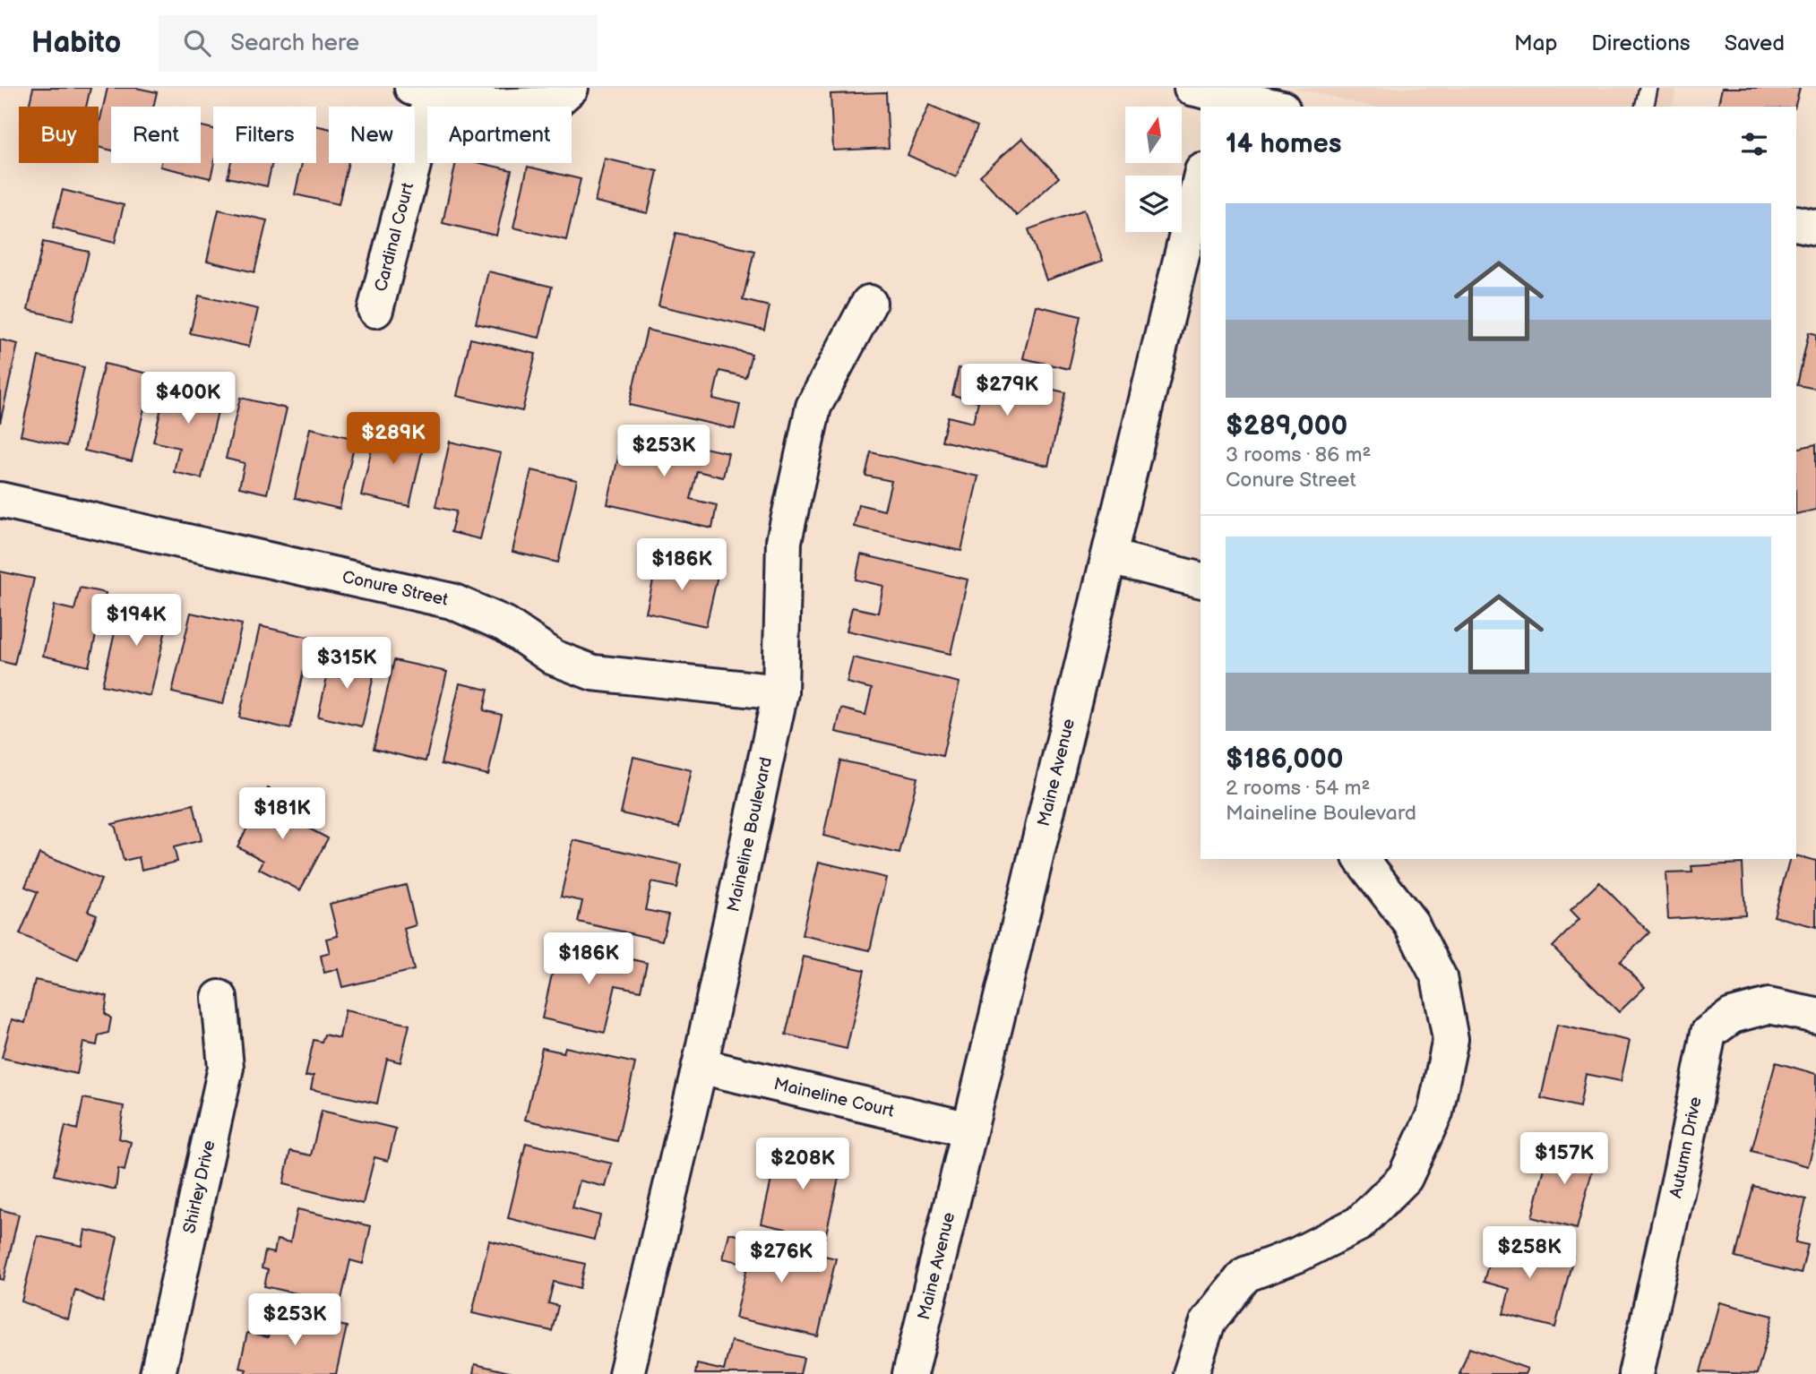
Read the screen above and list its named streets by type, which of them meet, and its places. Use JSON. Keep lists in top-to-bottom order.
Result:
{
  "streets": {
    "street": [
      "Cardinal Court",
      "Conure Street",
      "Maine Avenue",
      "Maineline Boulevard",
      "Maineline Court",
      "Autumn Drive",
      "Shirley Drive"
    ]
  },
  "crossings": [
    ["Conure Street", "Maineline Boulevard"],
    ["Maine Avenue", "Maineline Court"],
    ["Maineline Boulevard", "Maineline Court"]
  ],
  "north": "top",
  "page": {
    "header": "Habito",
    "search": "Search here",
    "nav": ["Map", "Directions", "Saved"],
    "chip": [
      "Buy",
      "Rent",
      "Filters",
      "New",
      "Apartment"
    ],
    "heading": "14 homes",
    "list": [
      {
        "name": "$289,000",
        "note": "3 rooms · 86 m² · Conure Street"
      },
      {
        "name": "$186,000",
        "note": "2 rooms · 54 m² · Maineline Boulevard"
      }
    ],
    "price": [
      "$279K",
      "$400K",
      "$289K",
      "$253K",
      "$186K",
      "$194K",
      "$315K",
      "$181K",
      "$186K",
      "$157K",
      "$208K",
      "$258K",
      "$276K",
      "$253K"
    ]
  }
}
